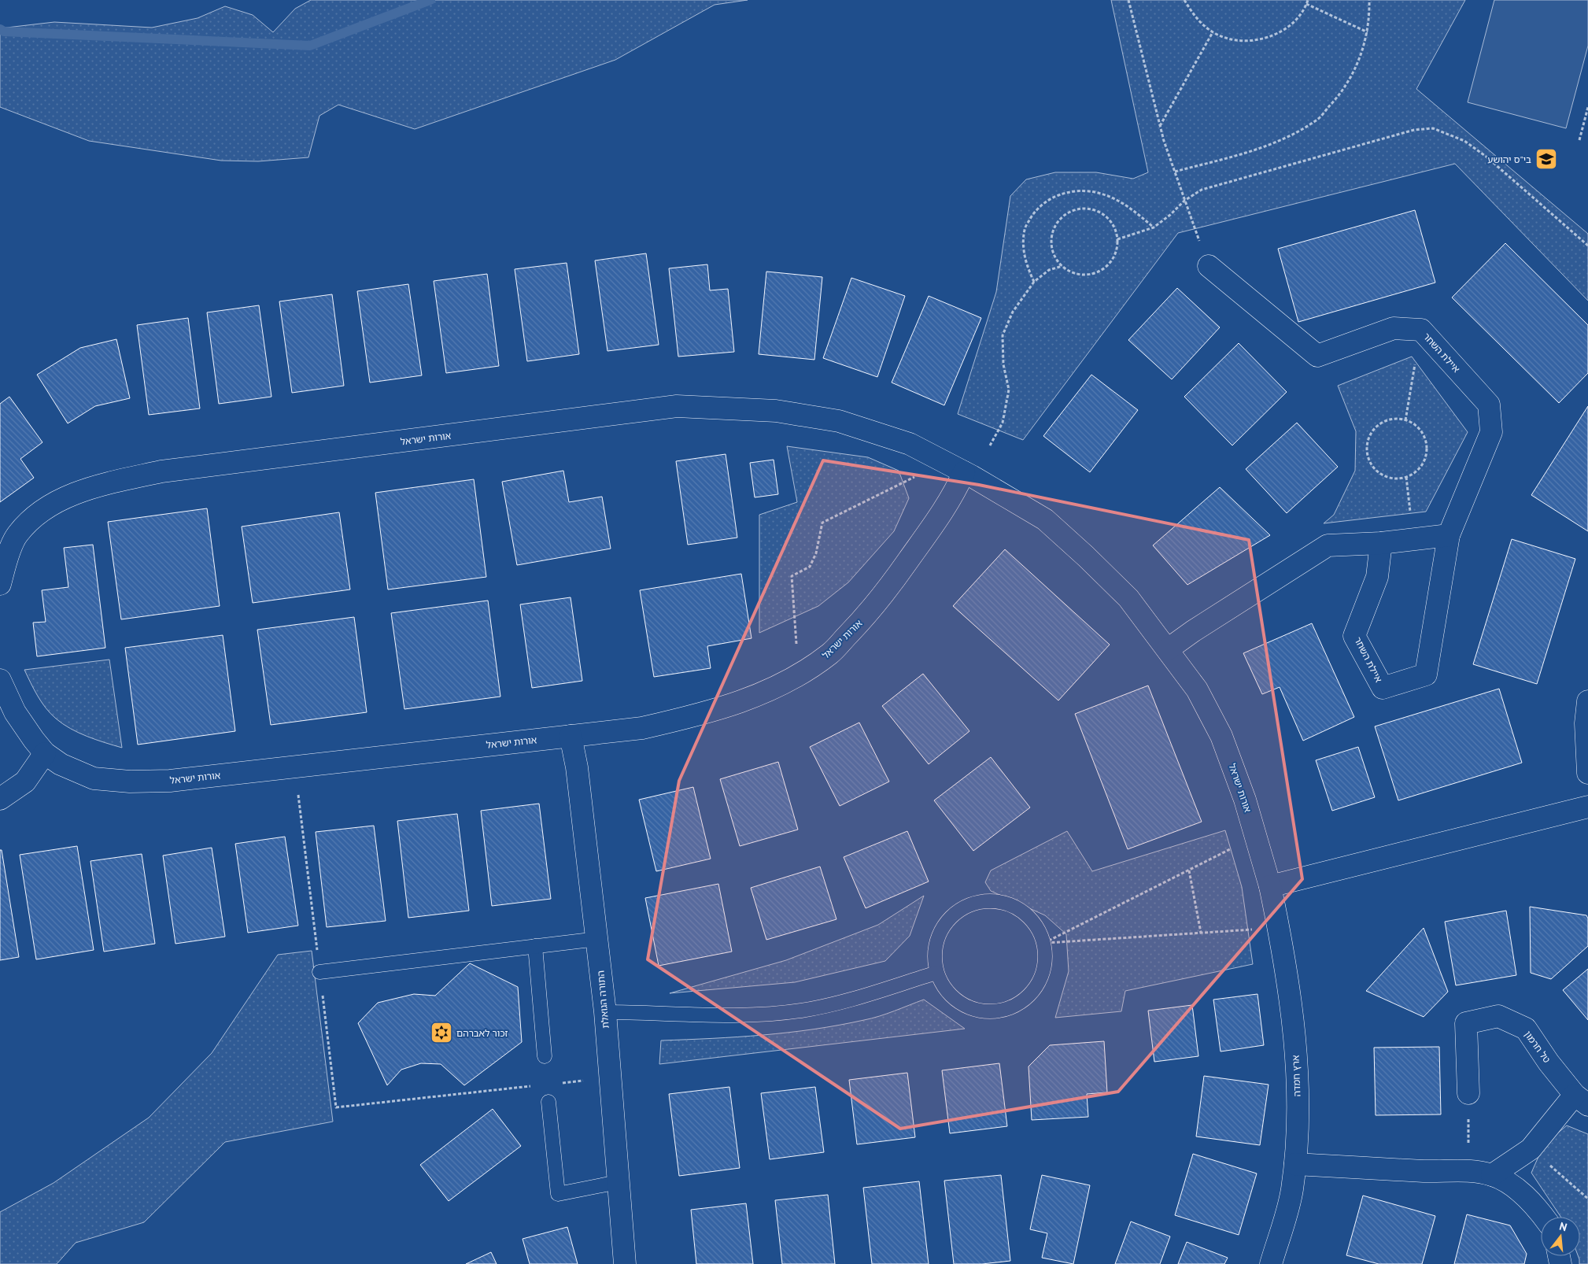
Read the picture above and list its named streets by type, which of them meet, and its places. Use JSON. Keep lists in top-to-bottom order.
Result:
{
  "streets": {
    "street": [
      "איילת השחר",
      "אורות ישראל",
      "התורה הגואלת",
      "טל חרמון",
      "ארץ חמדה"
    ]
  },
  "crossings": [
    ["אורות ישראל", "התורה הגואלת"],
    ["אורות ישראל", "ארץ חמדה"]
  ],
  "places": {
    "school or university": ["בי\"ס יהושע"],
    "synagogue": ["זכור לאברהם"]
  },
  "north": "top"
}
